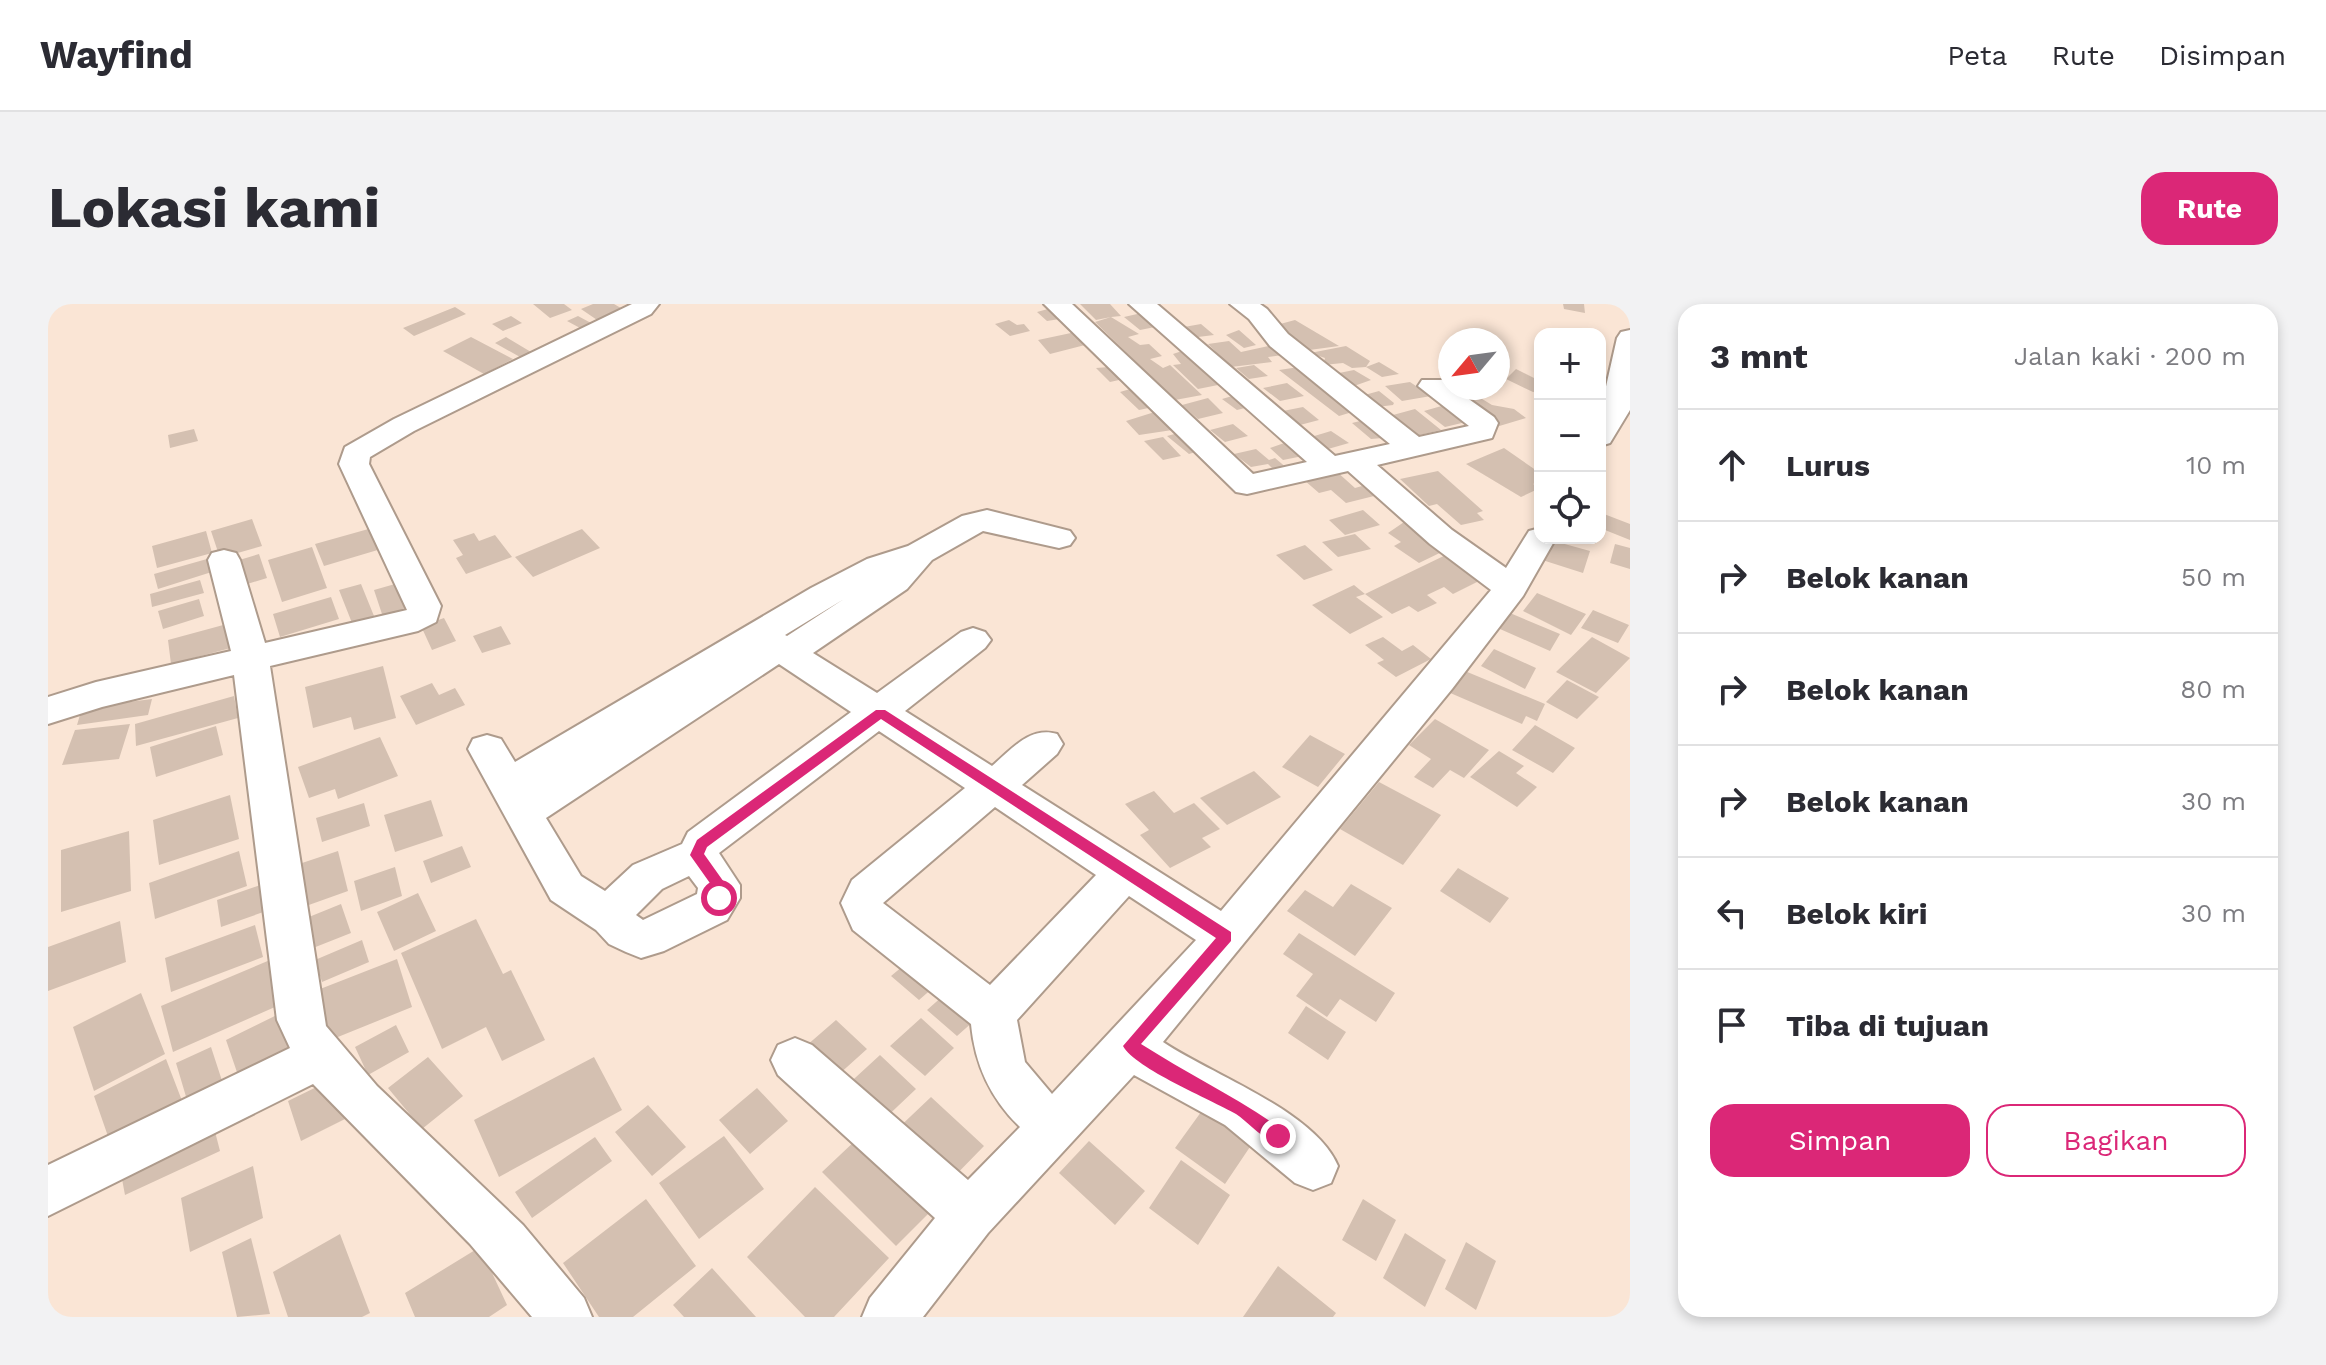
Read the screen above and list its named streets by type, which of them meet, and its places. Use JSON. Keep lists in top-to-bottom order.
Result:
{
  "north": "bottom left",
  "page": {
    "header": "Wayfind",
    "nav": ["Peta", "Rute", "Disimpan"],
    "buttons": [
      "Rute",
      ["Simpan", "Bagikan"]
    ],
    "title": "Lokasi kami",
    "heading": ["3 mnt", "Jalan kaki · 200 m"],
    "map_buttons": ["+", "−"],
    "list": [
      ["Lurus", "10 m"],
      ["Belok kanan", "50 m"],
      ["Belok kanan", "80 m"],
      ["Belok kanan", "30 m"],
      ["Belok kiri", "30 m"],
      "Tiba di tujuan"
    ]
  }
}
